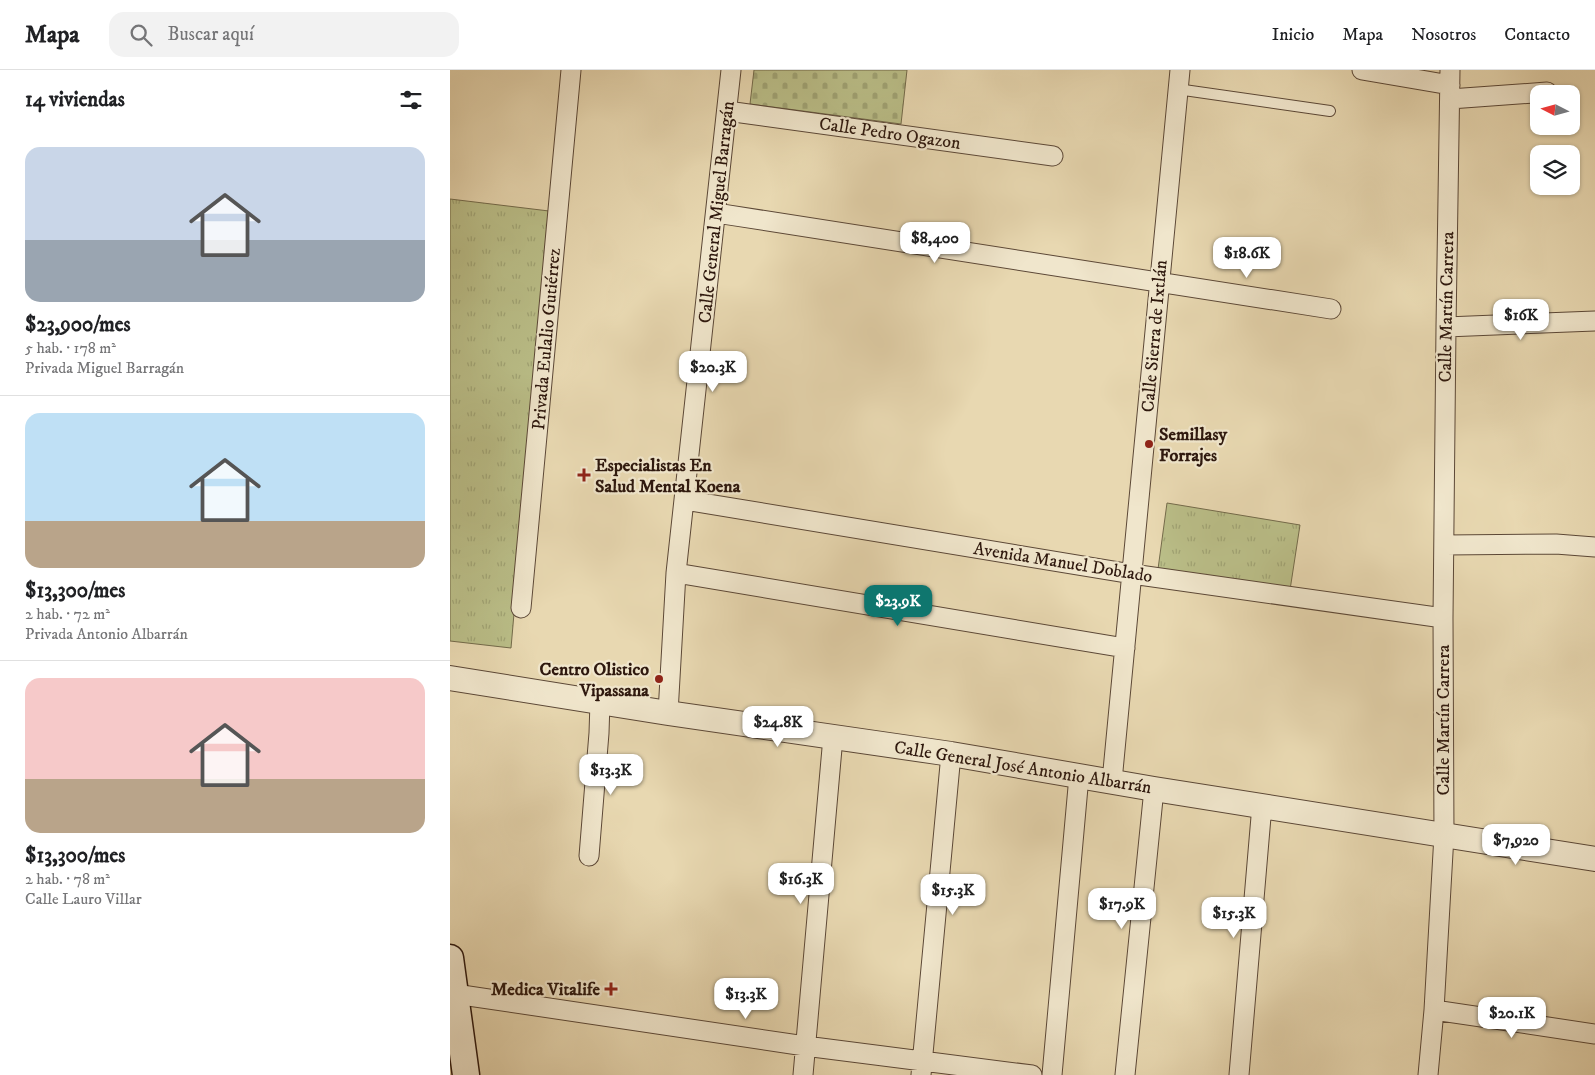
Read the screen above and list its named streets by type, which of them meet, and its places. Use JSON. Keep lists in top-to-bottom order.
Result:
{
  "streets": {
    "street": [
      "Calle Pedro Ogazon",
      "Calle General Miguel Barragán",
      "Calle Martín Carrera",
      "Calle Sierra de Ixtlán",
      "Privada Eulalio Gutiérrez",
      "Avenida Manuel Doblado",
      "Calle General José Antonio Albarrán"
    ]
  },
  "crossings": [
    ["Calle Pedro Ogazon", "Calle General Miguel Barragán"],
    ["Calle General Miguel Barragán", "Avenida Manuel Doblado"],
    ["Calle General Miguel Barragán", "Calle General José Antonio Albarrán"],
    ["Calle Martín Carrera", "Avenida Manuel Doblado"],
    ["Calle Martín Carrera", "Calle General José Antonio Albarrán"],
    ["Calle Sierra de Ixtlán", "Avenida Manuel Doblado"],
    ["Calle Sierra de Ixtlán", "Calle General José Antonio Albarrán"]
  ],
  "places": {
    "other": ["Semillasy Forrajes", "Centro Olistico Vipassana"],
    "health": ["Especialistas En Salud Mental Koena", "Medica Vitalife"]
  },
  "north": "left",
  "page": {
    "header": "Mapa",
    "search": "Buscar aquí",
    "nav": [
      "Inicio",
      "Mapa",
      "Nosotros",
      "Contacto"
    ],
    "heading": "14 viviendas",
    "list": [
      {
        "name": "$23,900/mes",
        "note": "5 hab. · 178 m² · Privada Miguel Barragán"
      },
      {
        "name": "$13,300/mes",
        "note": "2 hab. · 72 m² · Privada Antonio Albarrán"
      },
      {
        "name": "$13,300/mes",
        "note": "2 hab. · 78 m² · Calle Lauro Villar"
      }
    ],
    "price": [
      "$8,400",
      "$18.6K",
      "$16K",
      "$20.3K",
      "$23.9K",
      "$24.8K",
      "$13.3K",
      "$7,920",
      "$16.3K",
      "$15.3K",
      "$17.9K",
      "$15.3K",
      "$13.3K",
      "$20.1K"
    ]
  }
}
